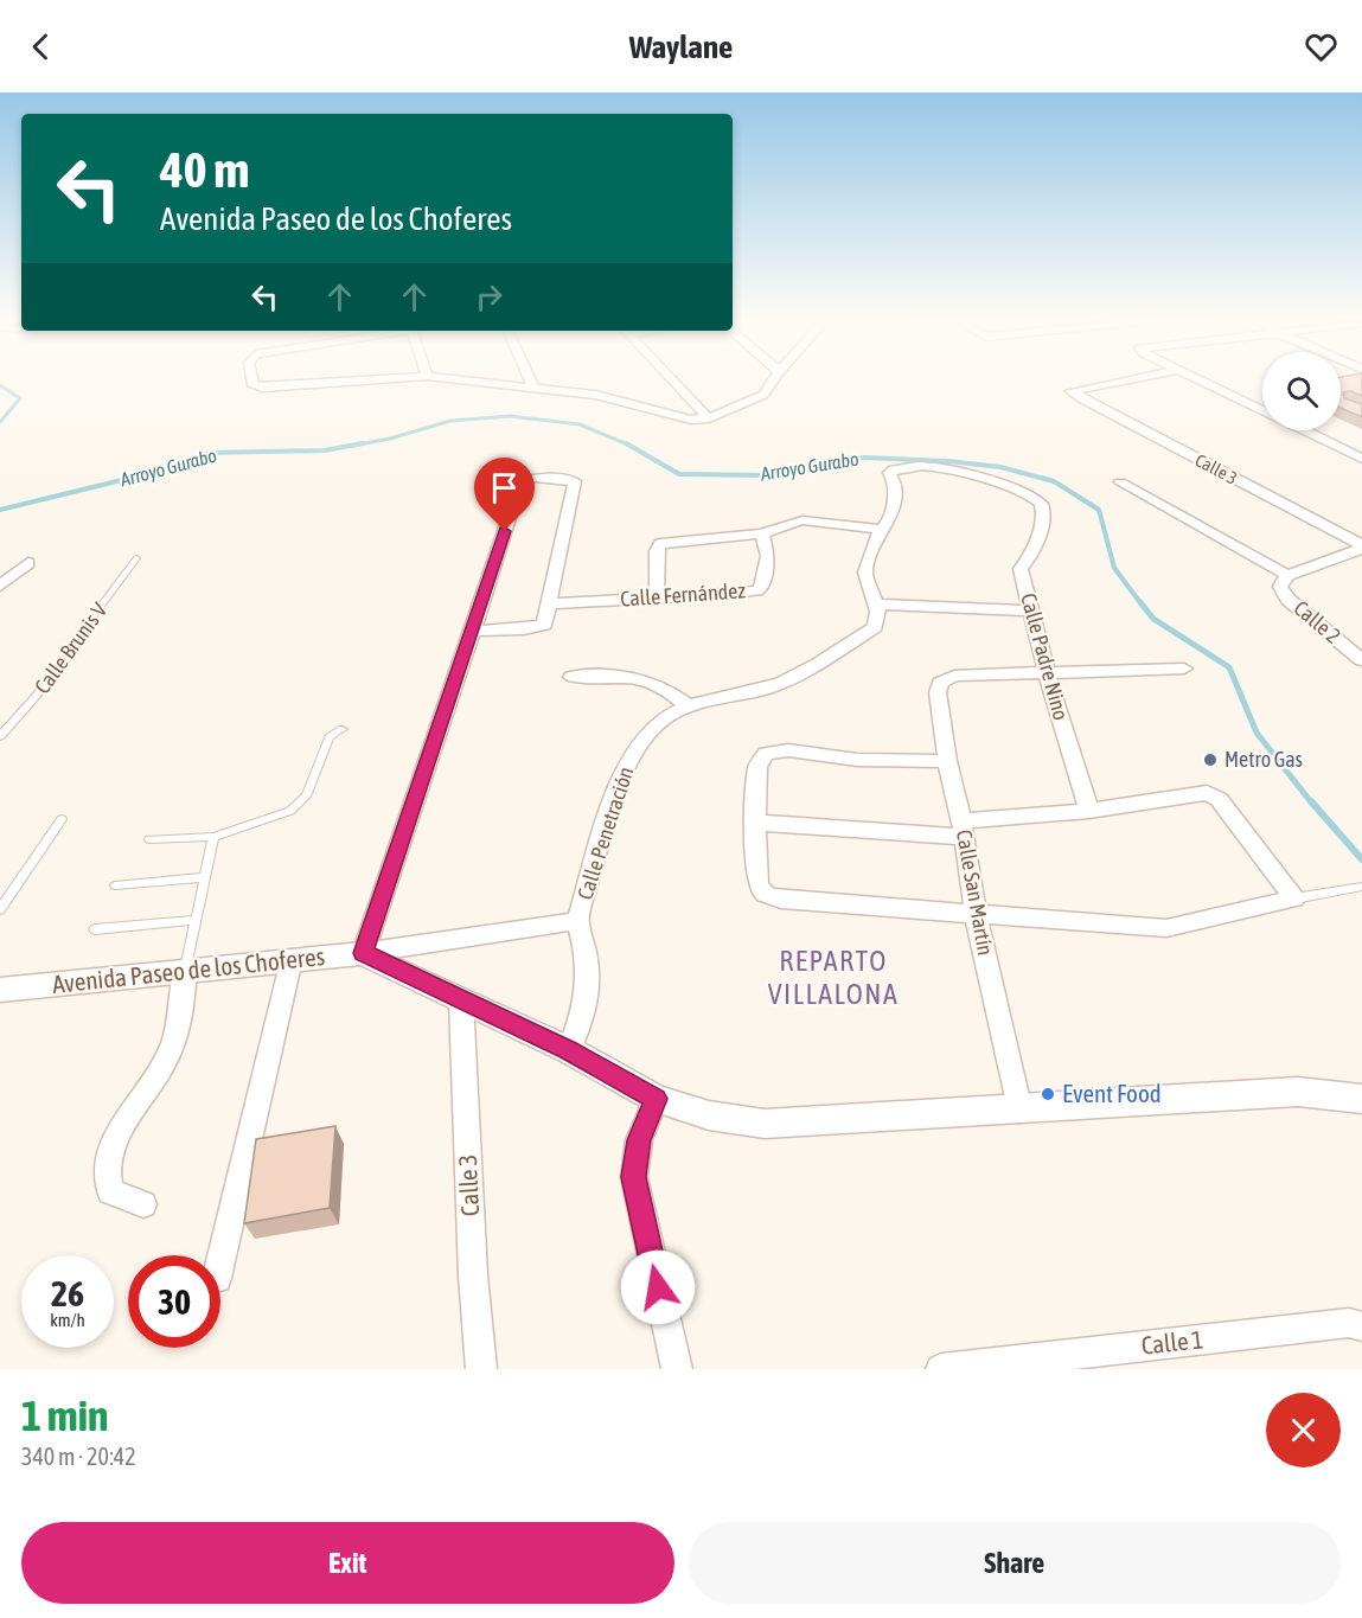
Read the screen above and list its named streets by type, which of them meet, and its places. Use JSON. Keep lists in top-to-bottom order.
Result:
{
  "streets": {
    "street": [
      "Calle 3",
      "Calle Fernández",
      "Calle 2",
      "Calle Padre Nino",
      "Calle Penetración",
      "Calle San Martín",
      "Avenida Paseo de los Choferes",
      "Calle 1"
    ],
    "lane": ["Calle Brunis V"]
  },
  "crossings": [
    ["Calle 3", "Calle 2"],
    ["Calle Padre Nino", "Calle San Martín"],
    ["Calle Penetración", "Avenida Paseo de los Choferes"]
  ],
  "districts": ["REPARTO VILLALONA"],
  "water": ["Arroyo Gurabo"],
  "places": ["Metro Gas", "Event Food"],
  "page": {
    "header": "Waylane",
    "turn": ["40 m", "Avenida Paseo de los Choferes"],
    "speed": "26 km/h",
    "limit": "30",
    "heading": ["1 min", "340 m · 20:42"],
    "buttons": ["Exit", "Share"]
  }
}
